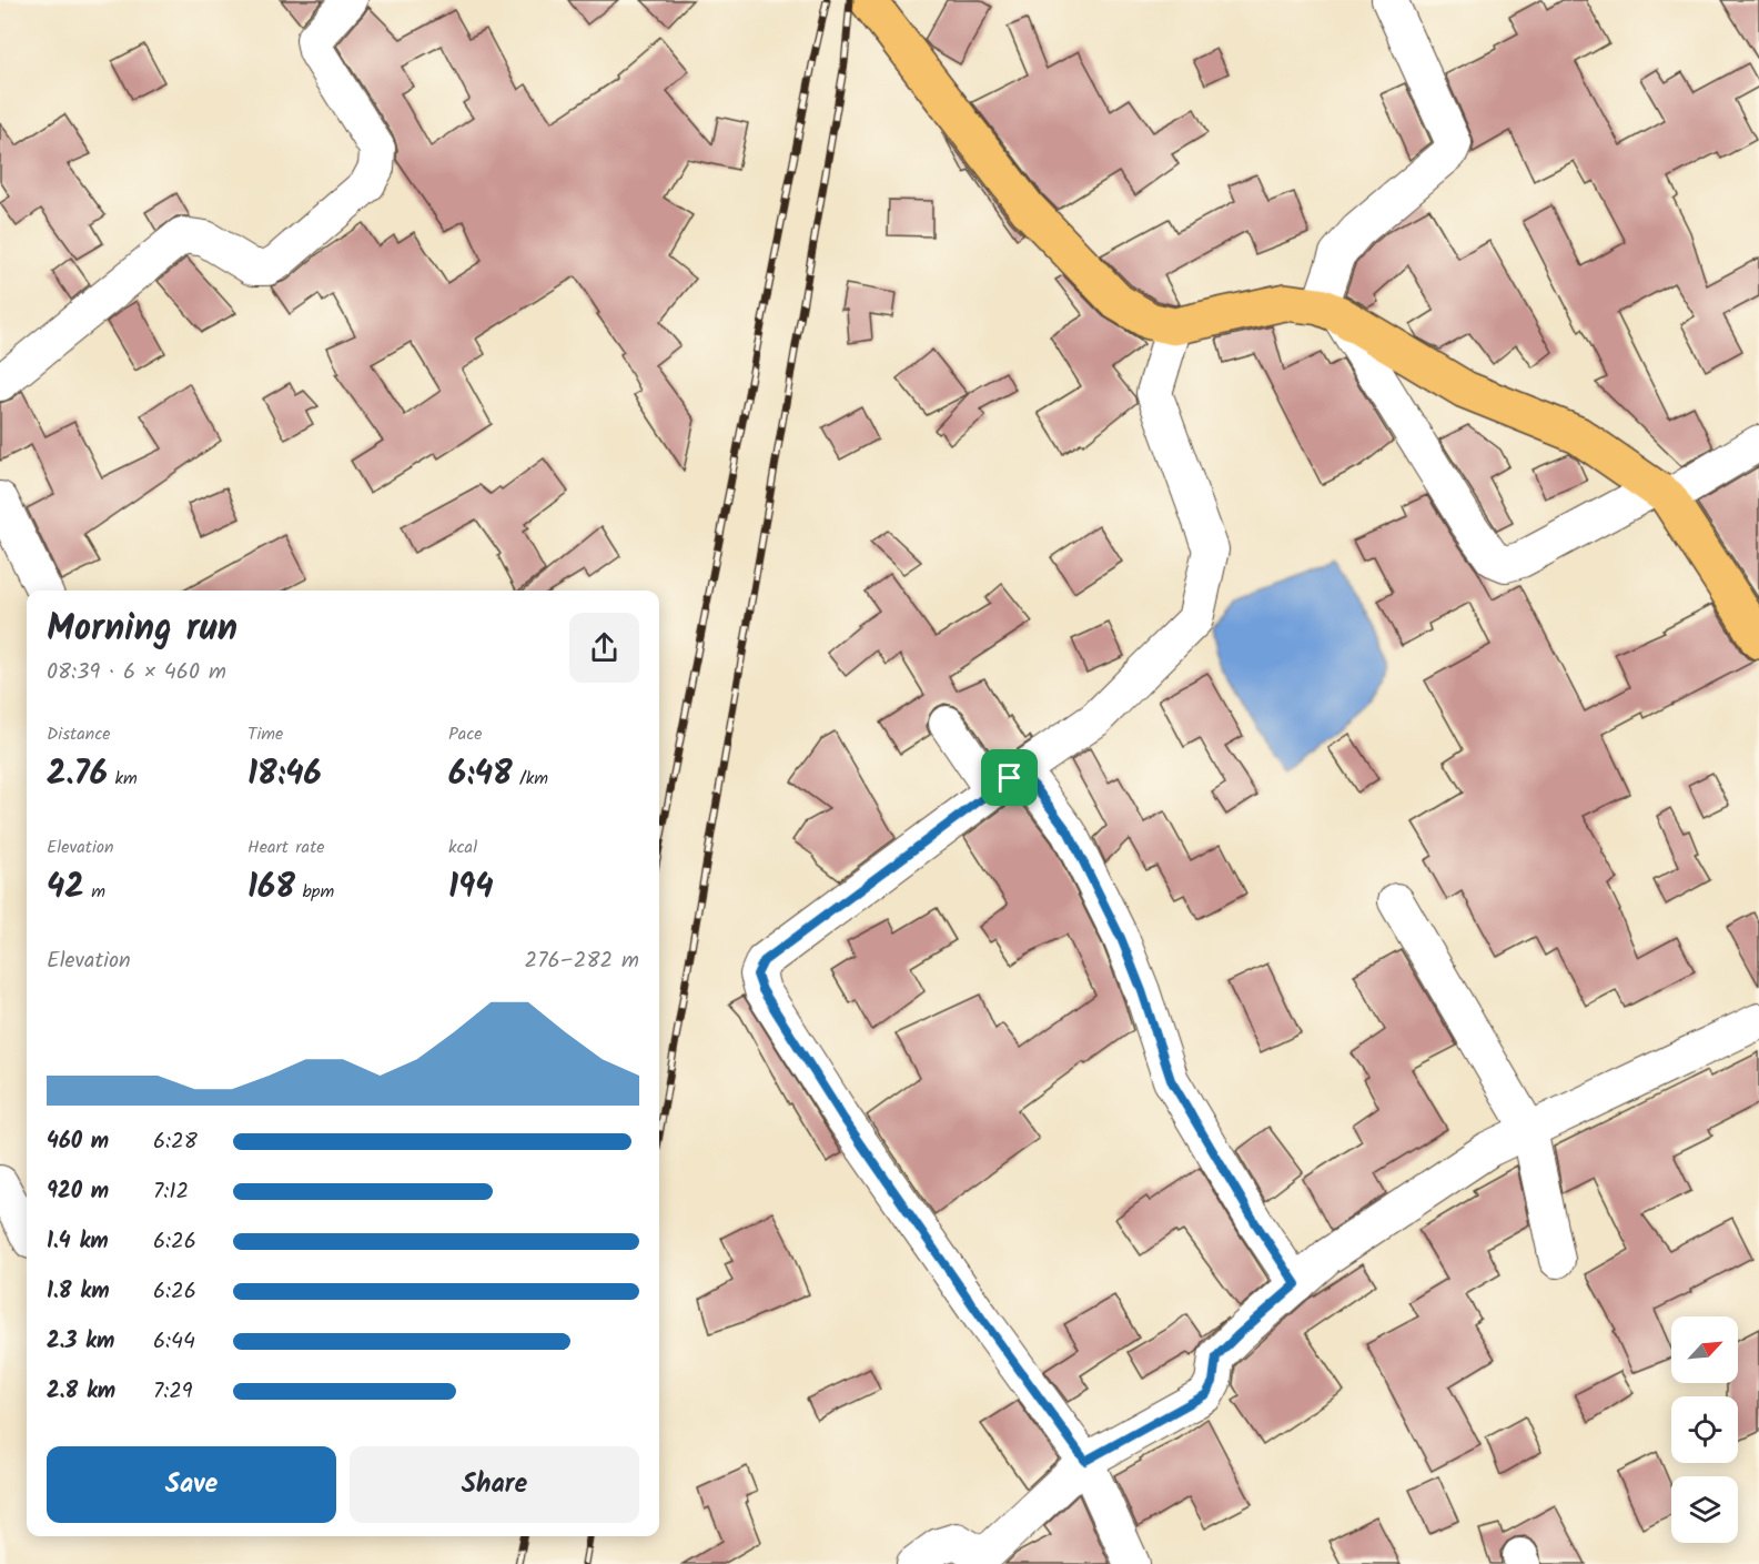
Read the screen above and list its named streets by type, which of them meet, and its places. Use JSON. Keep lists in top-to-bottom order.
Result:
{
  "north": "top right",
  "page": {
    "heading": ["Morning run", "08:39 · 6 × 460 m"],
    "stats": [
      ["Distance", "2.76 km"],
      ["Time", "18:46"],
      ["Pace", "6:48 /km"],
      ["Elevation", "42 m"],
      ["Heart rate", "168 bpm"],
      ["kcal", "194"]
    ],
    "chart": ["Elevation", "276–282 m"],
    "list": [
      {
        "name": "460 m",
        "note": "6:28"
      },
      {
        "name": "920 m",
        "note": "7:12"
      },
      {
        "name": "1.4 km",
        "note": "6:26"
      },
      {
        "name": "1.8 km",
        "note": "6:26"
      },
      {
        "name": "2.3 km",
        "note": "6:44"
      },
      {
        "name": "2.8 km",
        "note": "7:29"
      }
    ],
    "buttons": ["Save", "Share"]
  }
}
